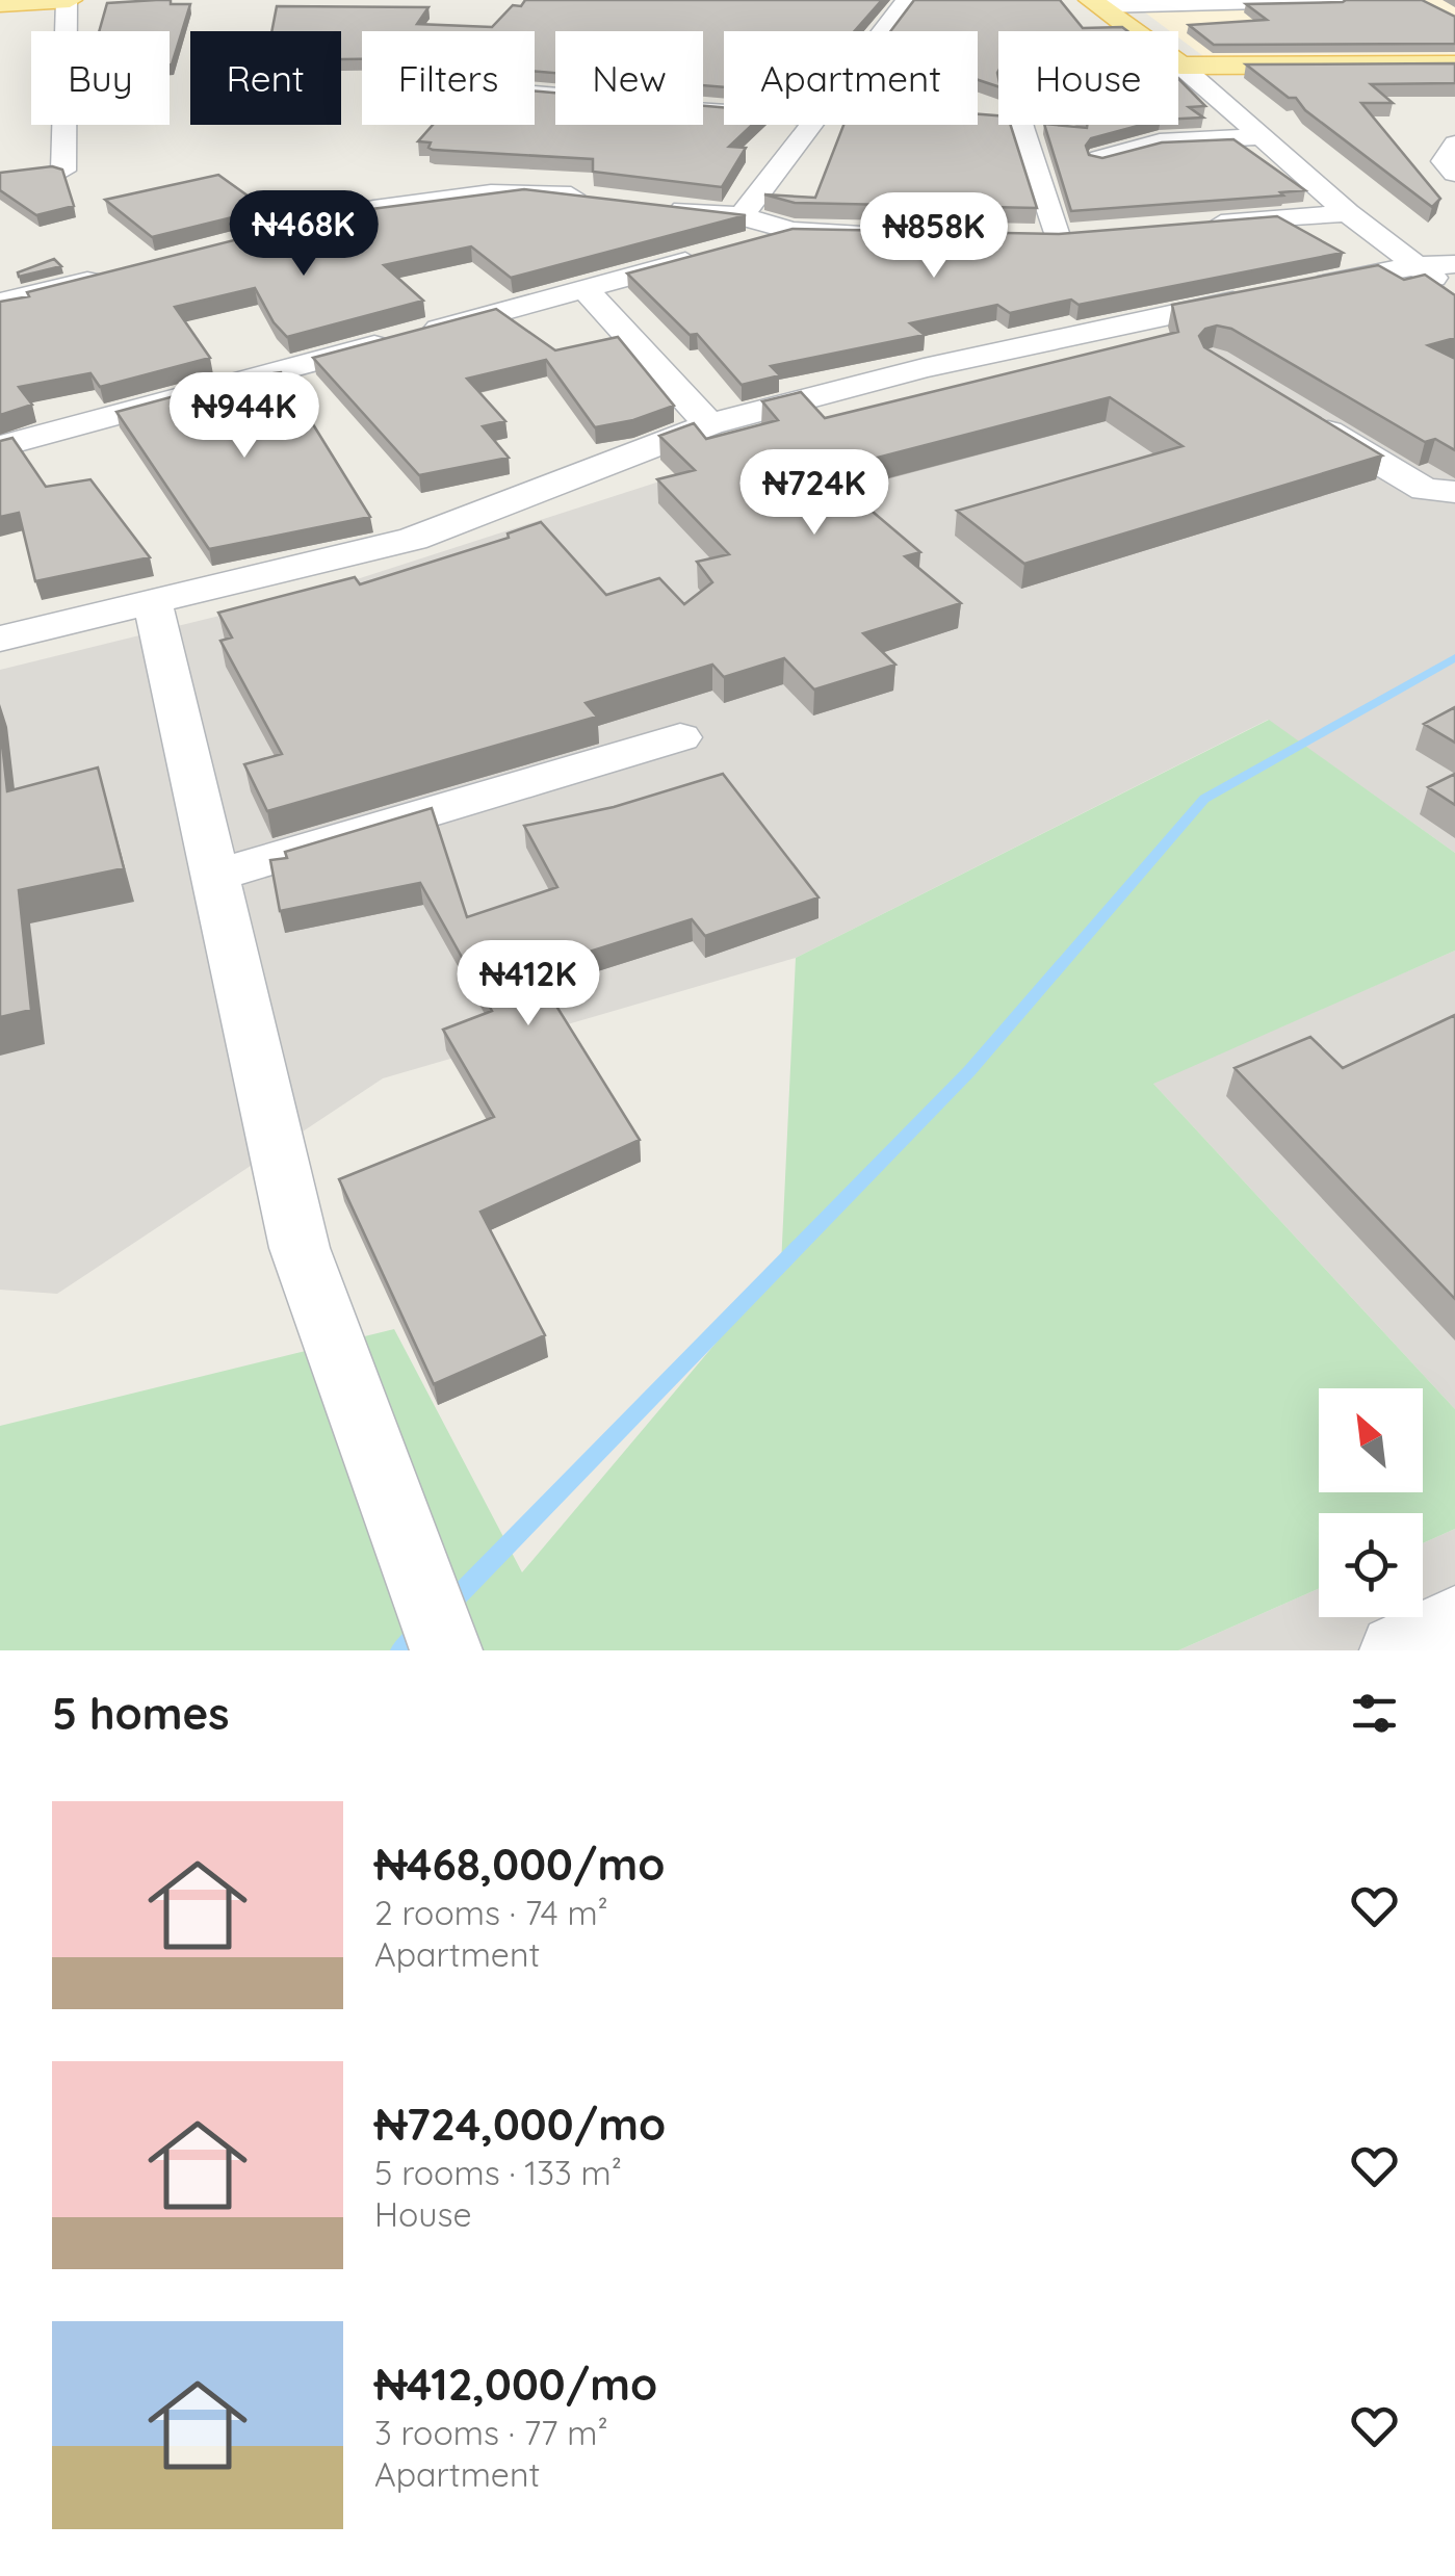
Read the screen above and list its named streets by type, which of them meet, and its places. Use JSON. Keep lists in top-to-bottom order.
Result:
{
  "north": "top left",
  "page": {
    "chip": [
      "Buy",
      "Rent",
      "Filters",
      "New",
      "Apartment",
      "House"
    ],
    "price": [
      "₦468K",
      "₦858K",
      "₦944K",
      "₦724K",
      "₦412K"
    ],
    "heading": "5 homes",
    "list": [
      {
        "name": "₦468,000/mo",
        "note": "2 rooms · 74 m² · Apartment"
      },
      {
        "name": "₦724,000/mo",
        "note": "5 rooms · 133 m² · House"
      },
      {
        "name": "₦412,000/mo",
        "note": "3 rooms · 77 m² · Apartment"
      }
    ]
  }
}
